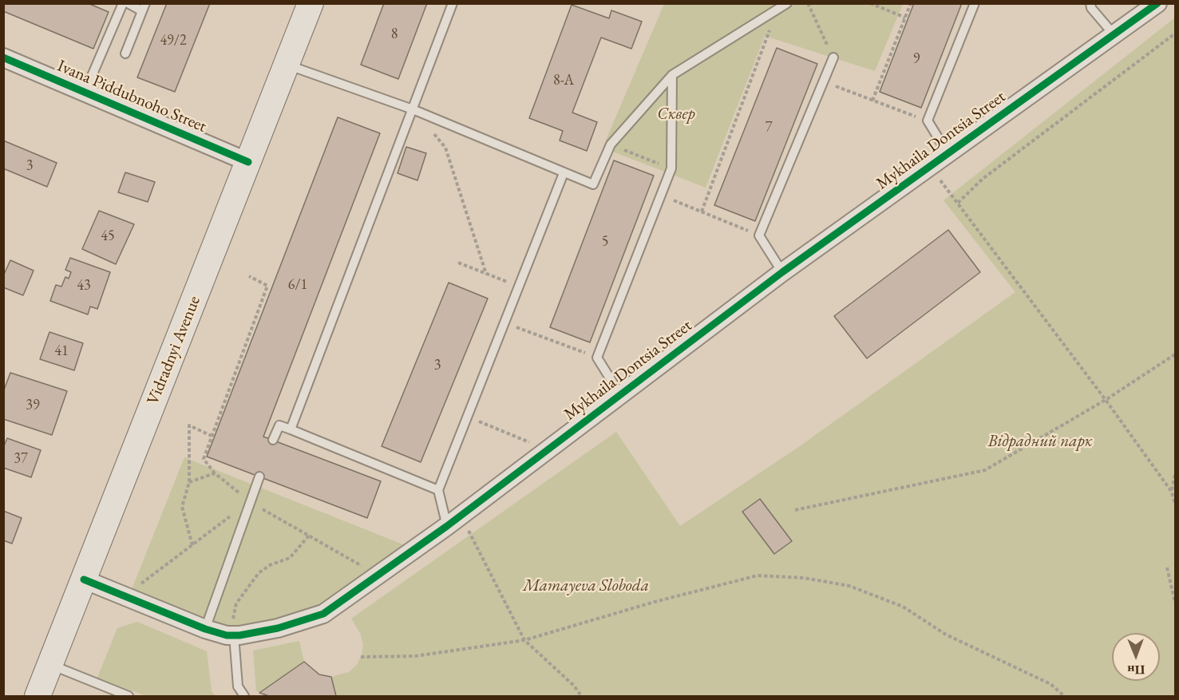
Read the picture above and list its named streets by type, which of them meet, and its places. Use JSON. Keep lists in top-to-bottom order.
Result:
{
  "streets": {
    "main road": ["Vidradnyi Avenue"],
    "street": ["Ivana Piddubnoho Street", "Mykhaila Dontsia Street"]
  },
  "crossings": [
    ["Ivana Piddubnoho Street", "Vidradnyi Avenue"],
    ["Mykhaila Dontsia Street", "Vidradnyi Avenue"]
  ],
  "parks": ["Сквер", "Відрадний парк", "Mamayeva Sloboda"],
  "house_numbers": [
    "8",
    "49/2",
    "9",
    "8-А",
    "7",
    "3",
    "45",
    "5",
    "6/1",
    "43",
    "41",
    "3",
    "39",
    "37"
  ],
  "north": "bottom"
}
